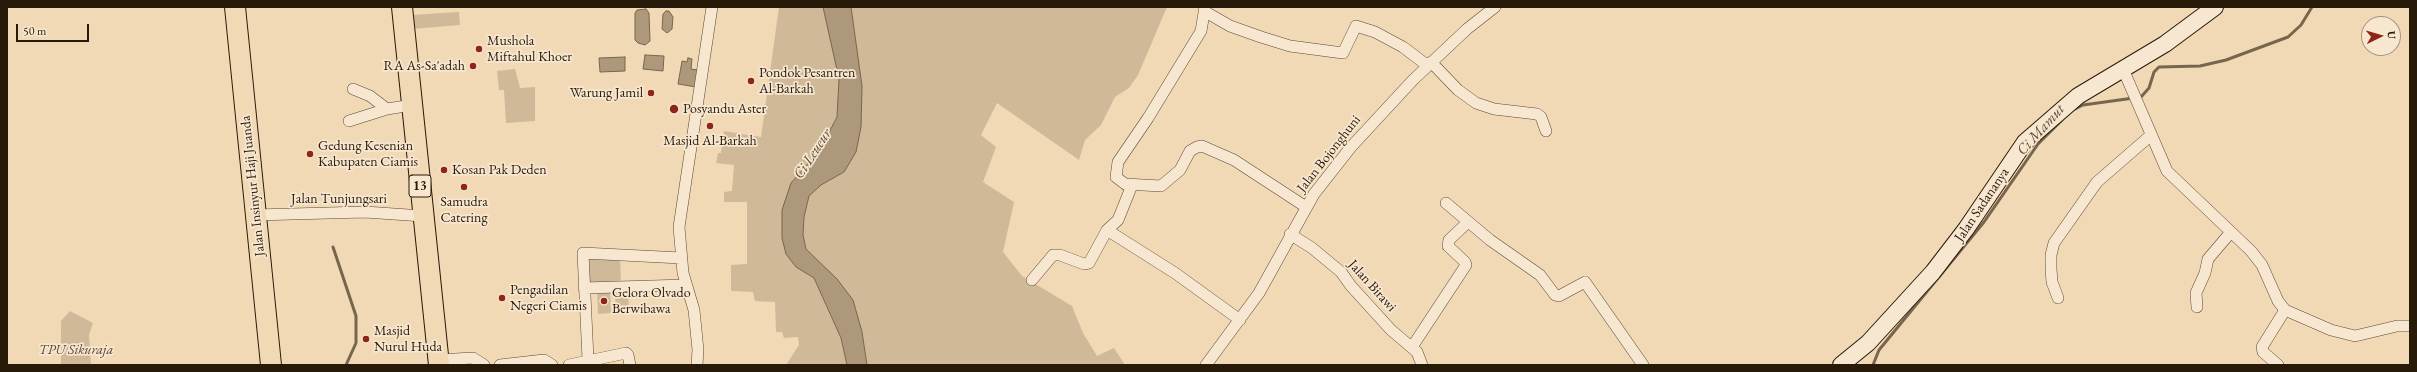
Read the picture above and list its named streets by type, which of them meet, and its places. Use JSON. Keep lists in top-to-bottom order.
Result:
{
  "streets": {
    "highway": ["Jalan Insinyur Haji Juanda", "13"],
    "street": [
      "Jalan Bojonghuni",
      "Jalan Tunjungsari",
      "Jalan Sadananya",
      "Jalan Birawi"
    ]
  },
  "crossings": [
    ["Jalan Bojonghuni", "Jalan Birawi"],
    ["Jalan Insinyur Haji Juanda", "Jalan Tunjungsari"],
    ["13", "Jalan Tunjungsari"]
  ],
  "water": ["Ci Mamut", "Ci Leueur"],
  "parks": ["TPU Sikuraja"],
  "places": [
    "Mushola Miftahul Khoer",
    "RA As-Sa'adah",
    "Pondok Pesantren Al-Barkah",
    "Warung Jamil",
    "Posyandu Aster",
    "Masjid Al-Barkah",
    "Gedung Kesenian Kabupaten Ciamis",
    "Kosan Pak Deden",
    "Samudra Catering",
    "Pengadilan Negeri Ciamis",
    "Gelora Olvado Berwibawa",
    "Masjid Nurul Huda"
  ],
  "scale_bar": "50 m",
  "north": "right"
}
